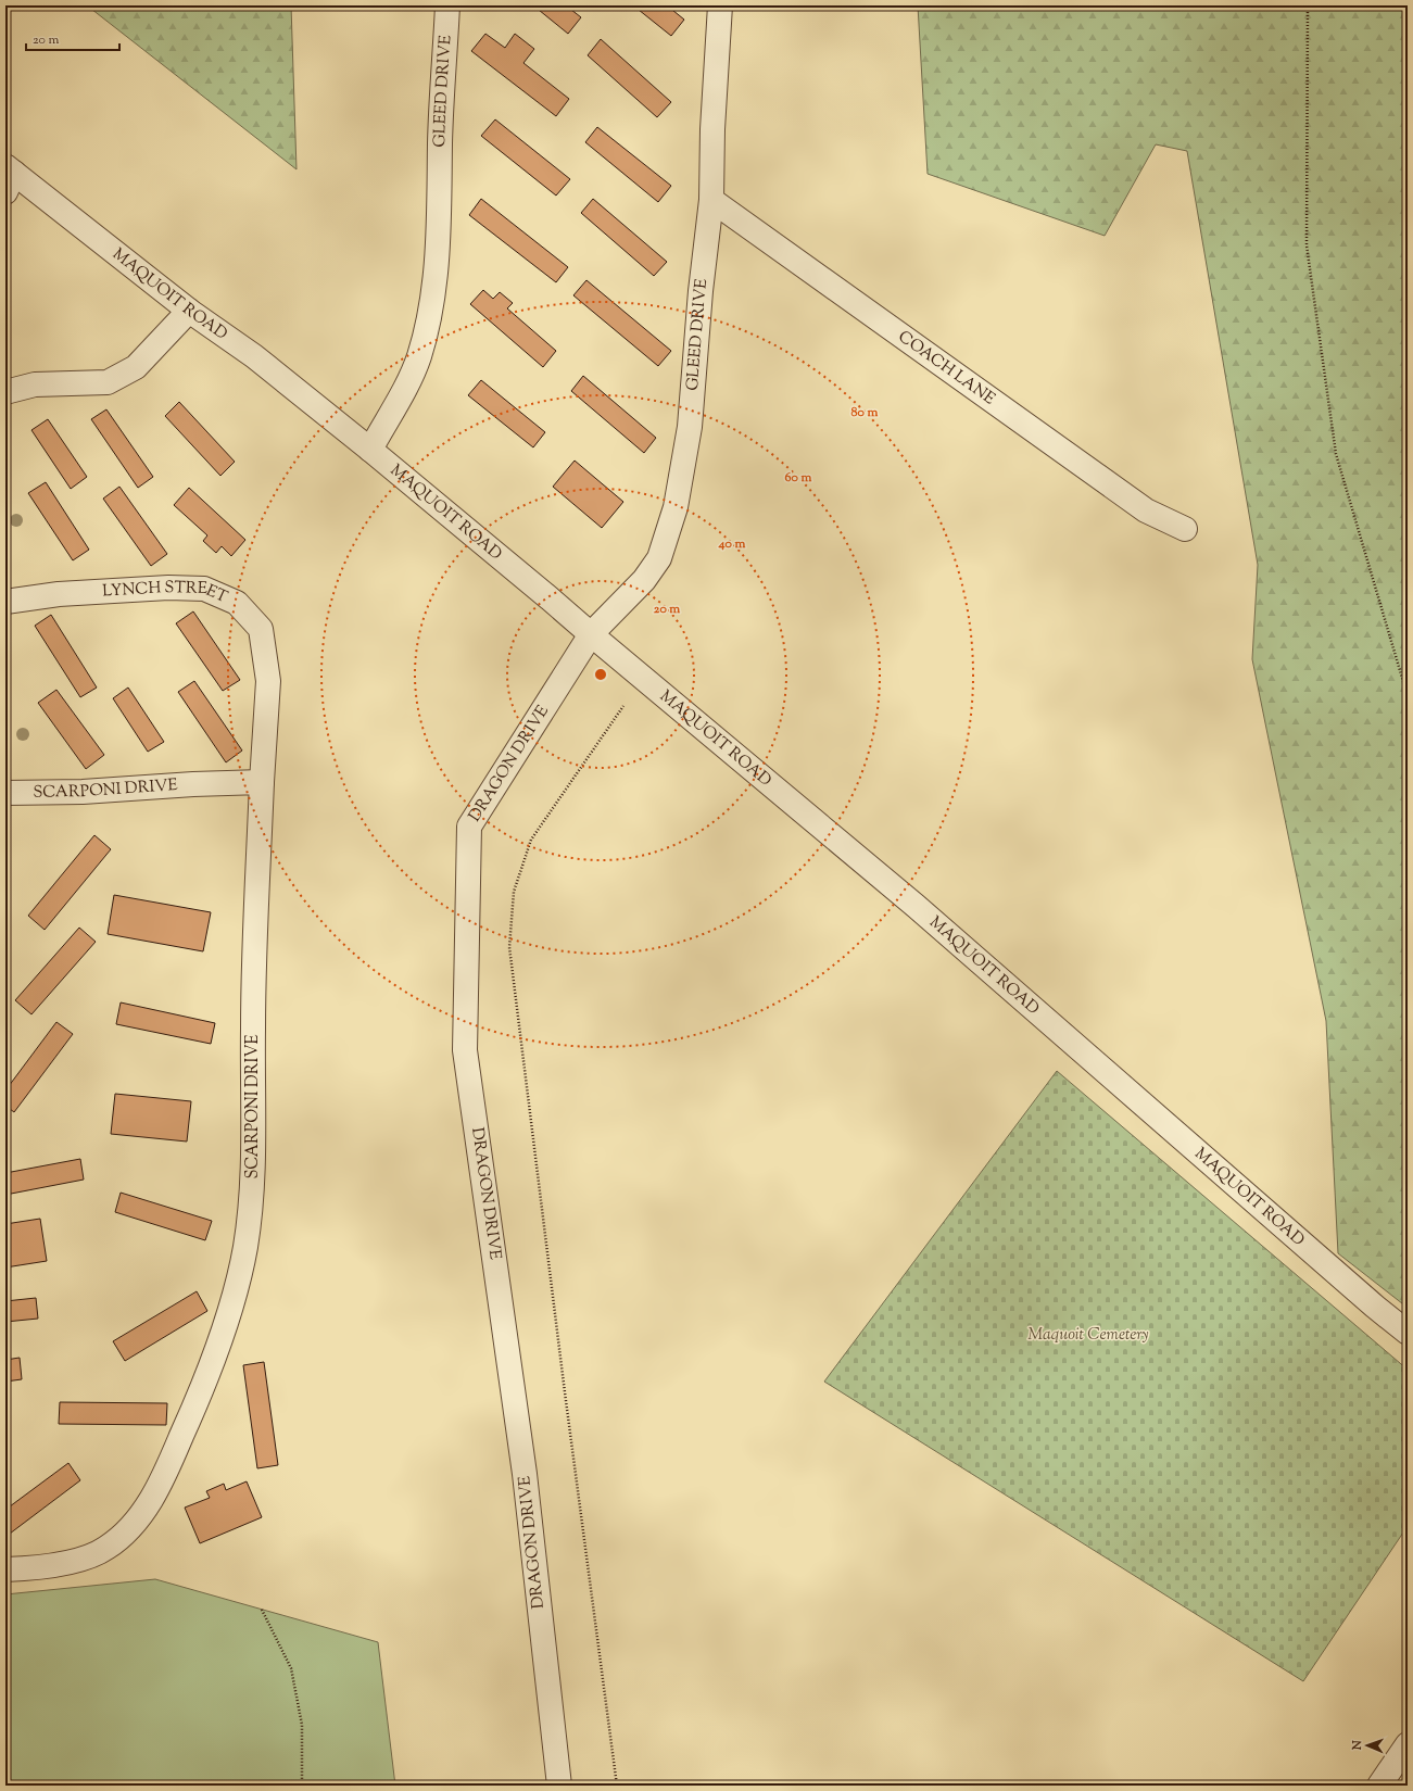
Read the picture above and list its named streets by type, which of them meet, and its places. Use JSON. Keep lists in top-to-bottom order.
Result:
{
  "streets": {
    "street": [
      "GLEED DRIVE",
      "MAQUOIT ROAD",
      "COACH LANE",
      "LYNCH STREET",
      "DRAGON DRIVE",
      "SCARPONI DRIVE"
    ]
  },
  "crossings": [
    ["GLEED DRIVE", "MAQUOIT ROAD"],
    ["GLEED DRIVE", "COACH LANE"],
    ["GLEED DRIVE", "DRAGON DRIVE"],
    ["MAQUOIT ROAD", "DRAGON DRIVE"],
    ["LYNCH STREET", "SCARPONI DRIVE"]
  ],
  "parks": ["Maquoit Cemetery"],
  "scale_bar": "20 m",
  "north": "left",
  "rings": [
    "80 m",
    "60 m",
    "40 m",
    "20 m"
  ]
}
